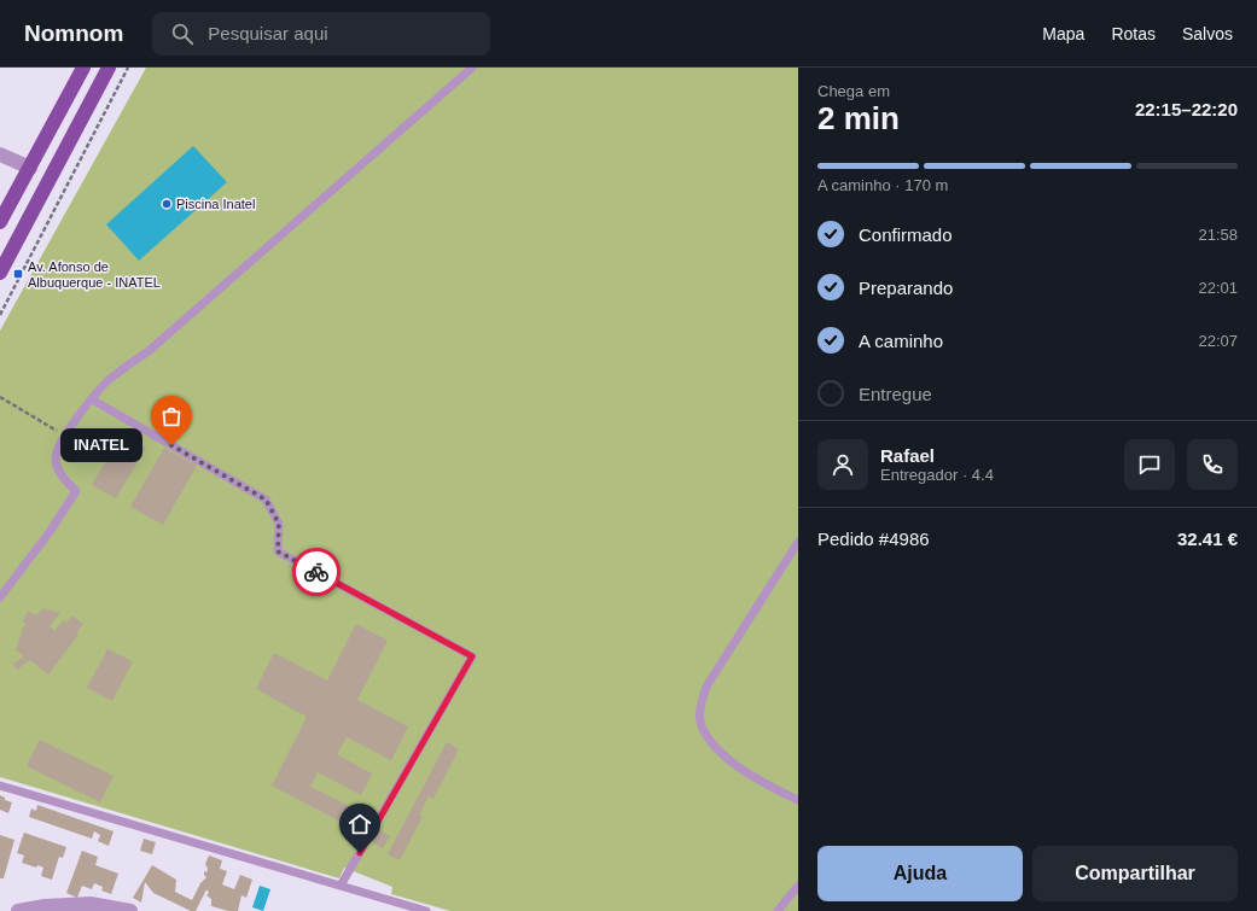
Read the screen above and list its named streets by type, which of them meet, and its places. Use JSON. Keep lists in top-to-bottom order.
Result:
{
  "places": {
    "other": ["Piscina Inatel", "INATEL"],
    "transit": ["Av. Afonso de Albuquerque - INATEL"]
  },
  "page": {
    "header": "Nomnom",
    "search": "Pesquisar aqui",
    "nav": ["Mapa", "Rotas", "Salvos"],
    "heading": ["2 min", "Chega em", "22:15–22:20"],
    "panel": [
      "Rafael",
      "Entregador · 4.4",
      "Pedido #4986",
      "32.41 €"
    ],
    "bar": "A caminho · 170 m",
    "list": [
      ["Confirmado", "21:58"],
      ["Preparando", "22:01"],
      ["A caminho", "22:07"],
      "Entregue"
    ],
    "bubble": "INATEL",
    "buttons": ["Ajuda", "Compartilhar"]
  }
}
